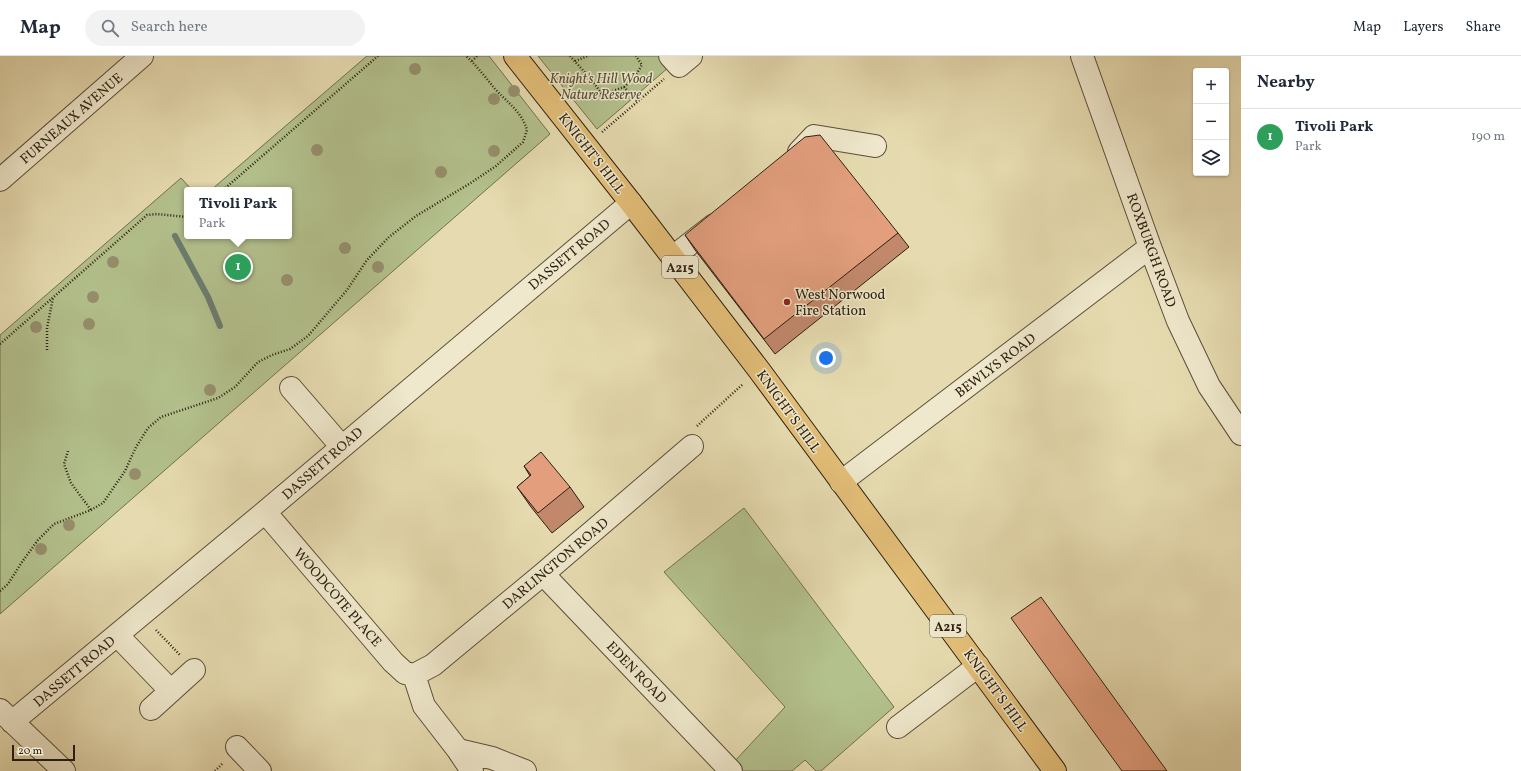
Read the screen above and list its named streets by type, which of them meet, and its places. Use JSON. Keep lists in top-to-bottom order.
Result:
{
  "streets": {
    "main road": ["KNIGHT'S HILL", "A215"],
    "street": [
      "FURNEAUX AVENUE",
      "ROXBURGH ROAD",
      "DASSETT ROAD",
      "BEWLYS ROAD",
      "DARLINGTON ROAD",
      "WOODCOTE PLACE",
      "EDEN ROAD"
    ]
  },
  "crossings": [
    ["KNIGHT'S HILL", "DASSETT ROAD"],
    ["KNIGHT'S HILL", "BEWLYS ROAD"],
    ["ROXBURGH ROAD", "BEWLYS ROAD"],
    ["DASSETT ROAD", "WOODCOTE PLACE"],
    ["DARLINGTON ROAD", "WOODCOTE PLACE"],
    ["DARLINGTON ROAD", "EDEN ROAD"]
  ],
  "parks": ["Knight's Hill Wood Nature Reserve"],
  "places": ["West Norwood Fire Station"],
  "scale_bar": "20 m",
  "page": {
    "header": "Map",
    "search": "Search here",
    "nav": ["Map", "Layers", "Share"],
    "heading": "Nearby",
    "map_buttons": ["+", "−"],
    "list": [
      {
        "mark": "1",
        "name": "Tivoli Park",
        "note": "Park",
        "value": "190 m"
      }
    ],
    "popup": ["Tivoli Park", "Park"],
    "pins": "1",
    "scale": "20 m"
  }
}
